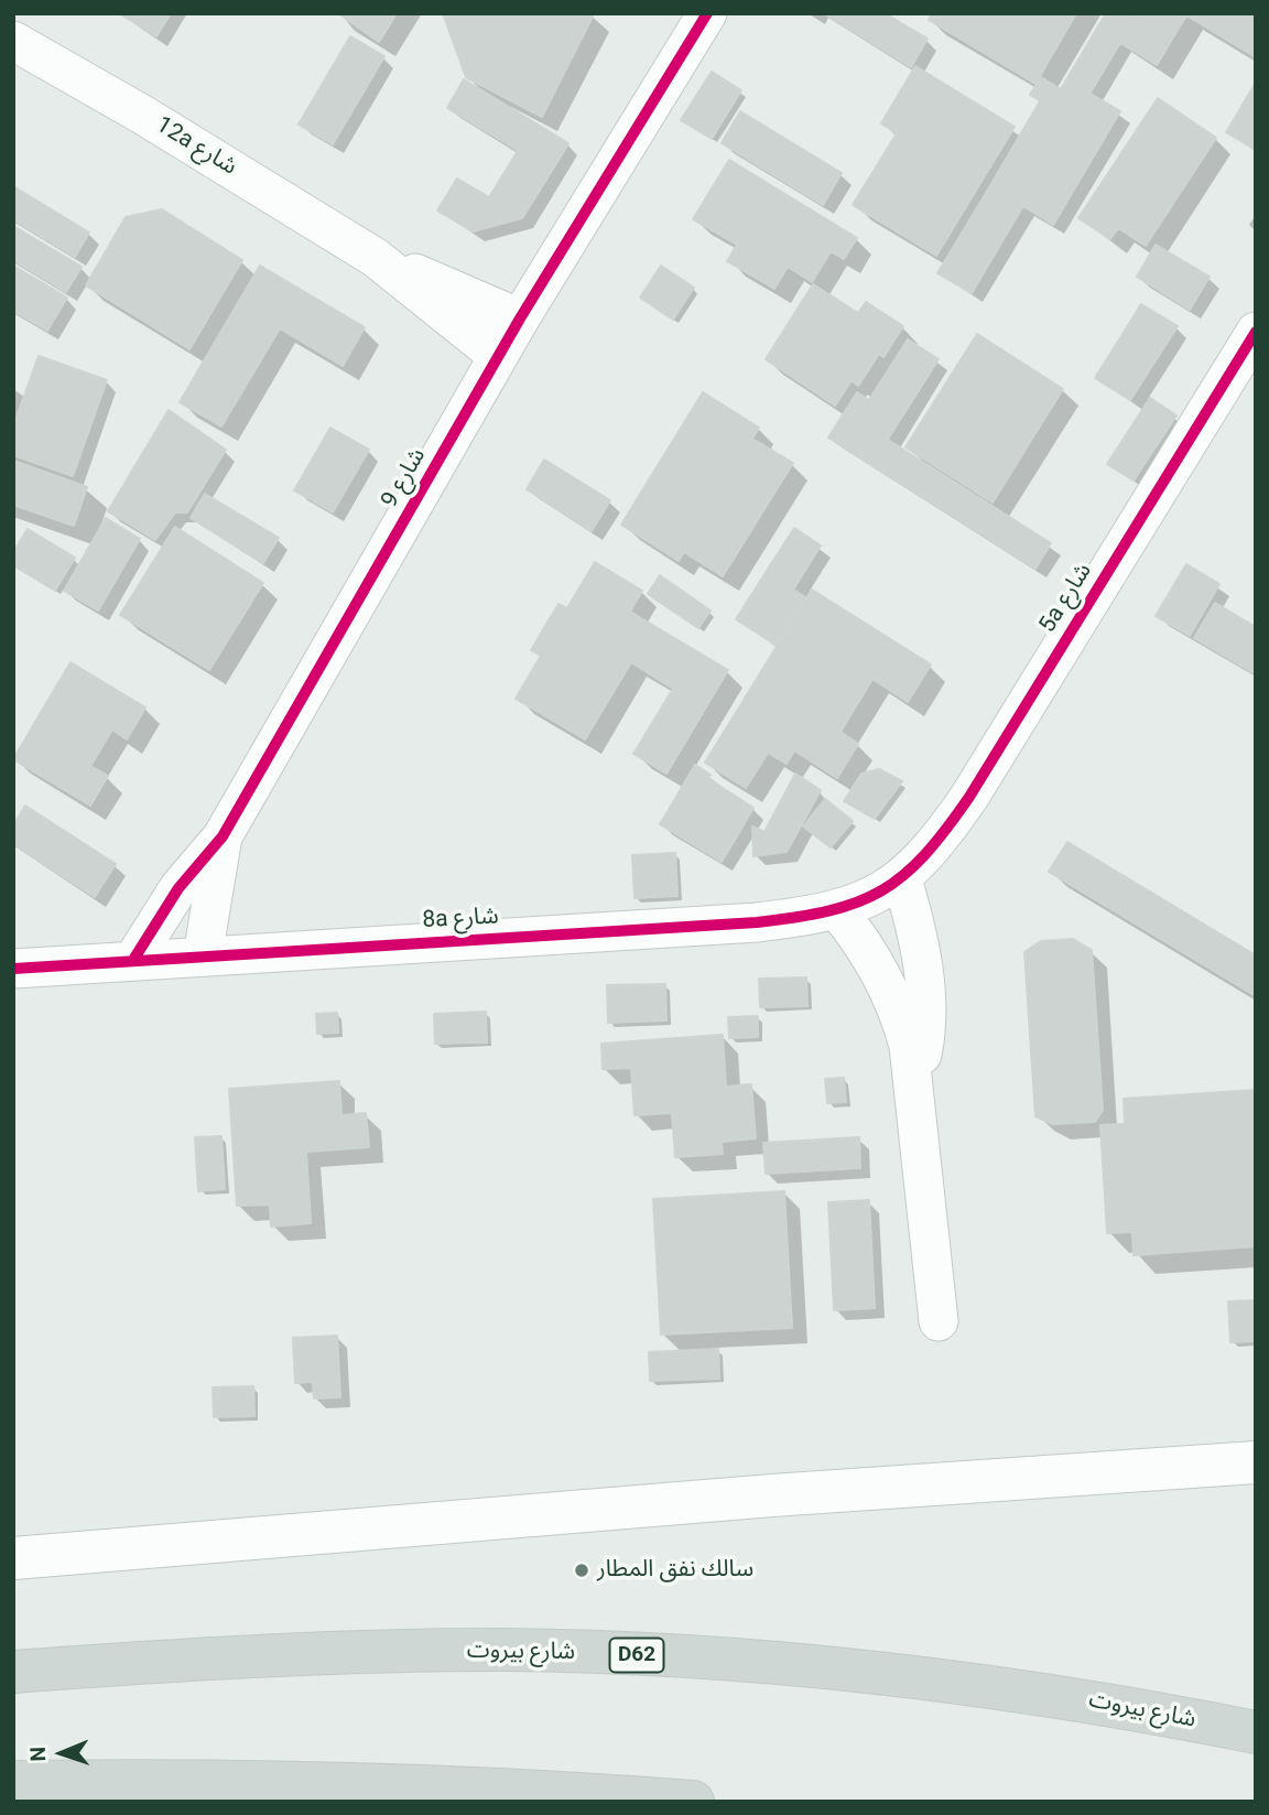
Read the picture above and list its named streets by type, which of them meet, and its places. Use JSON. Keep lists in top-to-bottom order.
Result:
{
  "streets": {
    "main road": ["شارع بيروت", "D62"],
    "street": [
      "12a شارع",
      "شارع 9",
      "5a شارع",
      "8a شارع"
    ]
  },
  "crossings": [
    ["12a شارع", "شارع 9"],
    ["شارع 9", "8a شارع"],
    ["5a شارع", "8a شارع"]
  ],
  "places": ["سالك نفق المطار"],
  "north": "left"
}
